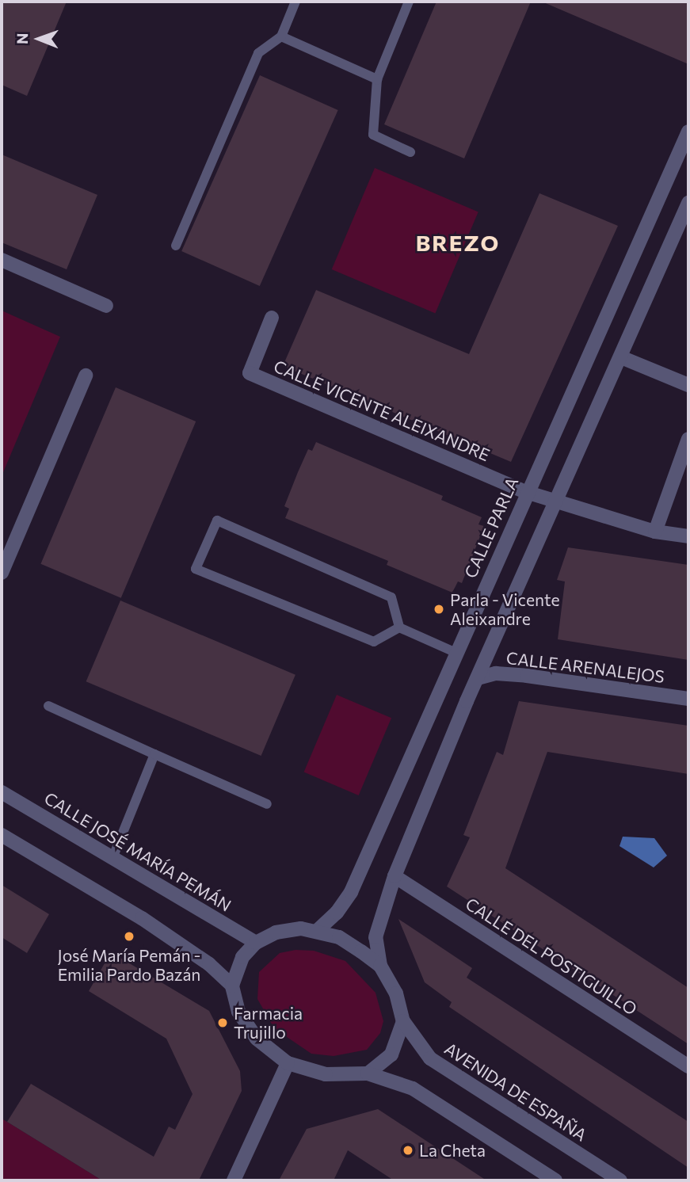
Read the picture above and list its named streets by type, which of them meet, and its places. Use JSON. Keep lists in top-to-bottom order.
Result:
{
  "streets": {
    "street": [
      "CALLE VICENTE ALEIXANDRE",
      "CALLE PARLA",
      "CALLE ARENALEJOS",
      "CALLE JOSÉ MARÍA PEMÁN",
      "CALLE DEL POSTIGUILLO",
      "AVENIDA DE ESPAÑA"
    ]
  },
  "crossings": [
    ["CALLE VICENTE ALEIXANDRE", "CALLE PARLA"],
    ["CALLE PARLA", "CALLE JOSÉ MARÍA PEMÁN"],
    ["CALLE PARLA", "AVENIDA DE ESPAÑA"],
    ["CALLE JOSÉ MARÍA PEMÁN", "AVENIDA DE ESPAÑA"]
  ],
  "districts": ["BREZO"],
  "places": [
    "Parla - Vicente Aleixandre",
    "José María Pemán - Emilia Pardo Bazán",
    "Farmacia Trujillo",
    "La Cheta"
  ],
  "north": "left"
}
